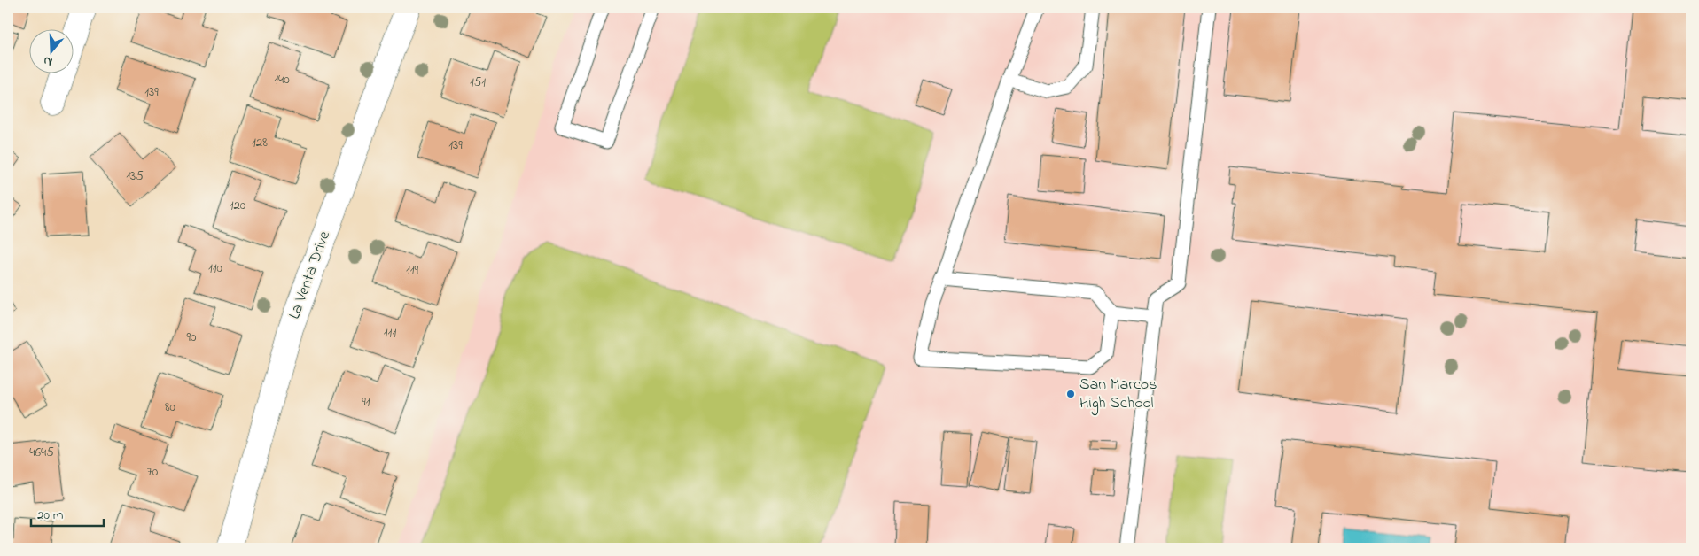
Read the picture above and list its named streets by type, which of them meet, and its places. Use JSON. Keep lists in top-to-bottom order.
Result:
{
  "streets": {
    "street": ["La Venta Drive"]
  },
  "places": ["San Marcos High School"],
  "house_numbers": [
    "140",
    "151",
    "139",
    "128",
    "139",
    "135",
    "120",
    "110",
    "119",
    "111",
    "90",
    "91",
    "80",
    "4645",
    "70"
  ],
  "scale_bar": "20 m",
  "north": "bottom"
}
